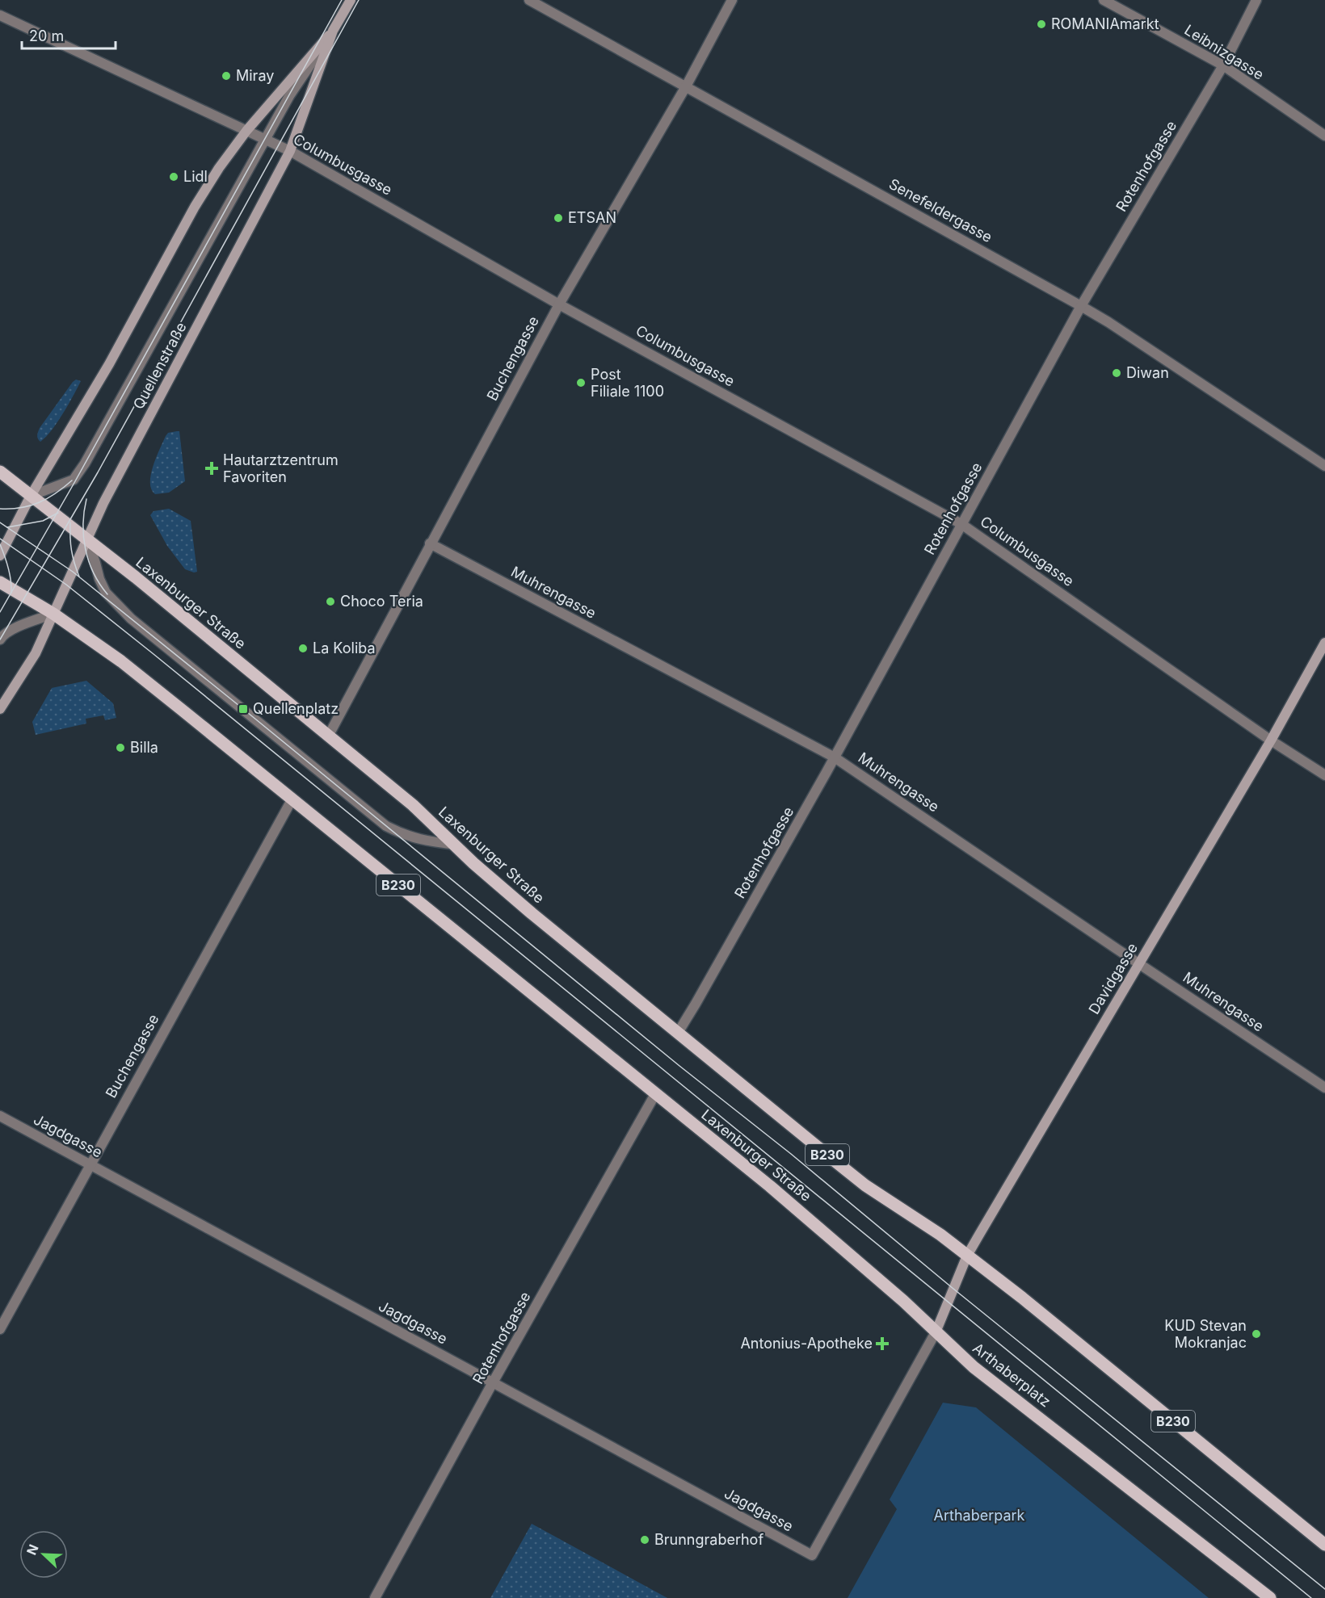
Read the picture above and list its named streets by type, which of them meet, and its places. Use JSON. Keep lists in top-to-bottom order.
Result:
{
  "streets": {
    "main road": ["Laxenburger Straße", "B230", "Arthaberplatz"],
    "street": [
      "Leibnizgasse",
      "Columbusgasse",
      "Rotenhofgasse",
      "Senefeldergasse",
      "Buchengasse",
      "Quellenstraße",
      "Muhrengasse",
      "Davidgasse",
      "Jagdgasse"
    ]
  },
  "crossings": [
    ["Leibnizgasse", "Rotenhofgasse"],
    ["Columbusgasse", "Rotenhofgasse"],
    ["Columbusgasse", "Buchengasse"],
    ["Columbusgasse", "Quellenstraße"],
    ["Columbusgasse", "Davidgasse"],
    ["Rotenhofgasse", "Senefeldergasse"],
    ["Rotenhofgasse", "Muhrengasse"],
    ["Rotenhofgasse", "Laxenburger Straße"],
    ["Rotenhofgasse", "Jagdgasse"],
    ["Senefeldergasse", "Buchengasse"],
    ["Buchengasse", "Muhrengasse"],
    ["Buchengasse", "Laxenburger Straße"],
    ["Buchengasse", "Jagdgasse"],
    ["Quellenstraße", "Laxenburger Straße"],
    ["Muhrengasse", "Davidgasse"],
    ["Laxenburger Straße", "B230"],
    ["Laxenburger Straße", "Davidgasse"],
    ["Laxenburger Straße", "Jagdgasse"],
    ["Laxenburger Straße", "Arthaberplatz"],
    ["B230", "Davidgasse"],
    ["Davidgasse", "Jagdgasse"],
    ["Davidgasse", "Arthaberplatz"],
    ["Jagdgasse", "Arthaberplatz"]
  ],
  "parks": ["Arthaberpark"],
  "places": {
    "other": [
      "ROMANIAmarkt",
      "Miray",
      "Lidl",
      "ETSAN",
      "Diwan",
      "Post Filiale 1100",
      "Choco Teria",
      "La Koliba",
      "Billa",
      "KUD Stevan Mokranjac",
      "Brunngraberhof"
    ],
    "health": ["Hautarztzentrum Favoriten", "Antonius-Apotheke"],
    "transit": ["Quellenplatz"]
  },
  "scale_bar": "20 m",
  "north": "top left"
}
